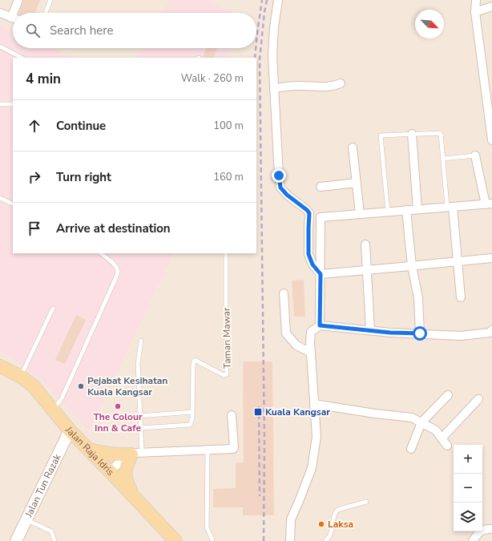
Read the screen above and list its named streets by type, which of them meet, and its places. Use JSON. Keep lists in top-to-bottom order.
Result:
{
  "streets": {
    "main road": ["Jalan Raja Idris"],
    "street": ["Jalan Tun Razak"],
    "lane": ["Taman Mawar"]
  },
  "crossings": [
    ["Jalan Raja Idris", "Jalan Tun Razak"]
  ],
  "places": {
    "other": ["Pejabat Kesihatan Kuala Kangsar", "The Colour Inn & Cafe", "Laksa"],
    "transit": ["Kuala Kangsar"]
  },
  "north": "bottom right",
  "page": {
    "search": "Search here",
    "heading": ["4 min", "Walk · 260 m"],
    "list": [
      ["Continue", "100 m"],
      ["Turn right", "160 m"],
      "Arrive at destination"
    ],
    "map_buttons": ["+", "−"]
  }
}
